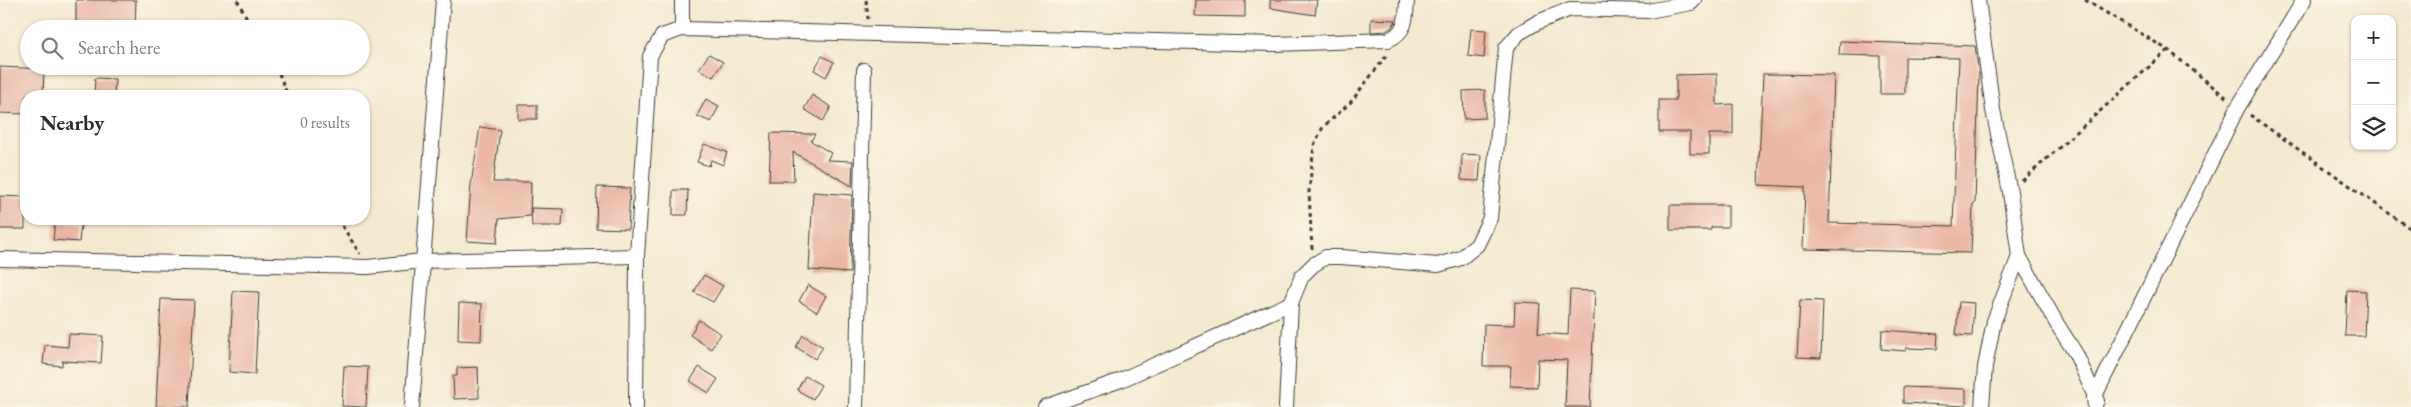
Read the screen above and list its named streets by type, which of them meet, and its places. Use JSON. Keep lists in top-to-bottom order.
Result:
{
  "page": {
    "map_buttons": ["+", "−"],
    "search": "Search here",
    "heading": ["Nearby", "0 results"]
  }
}
